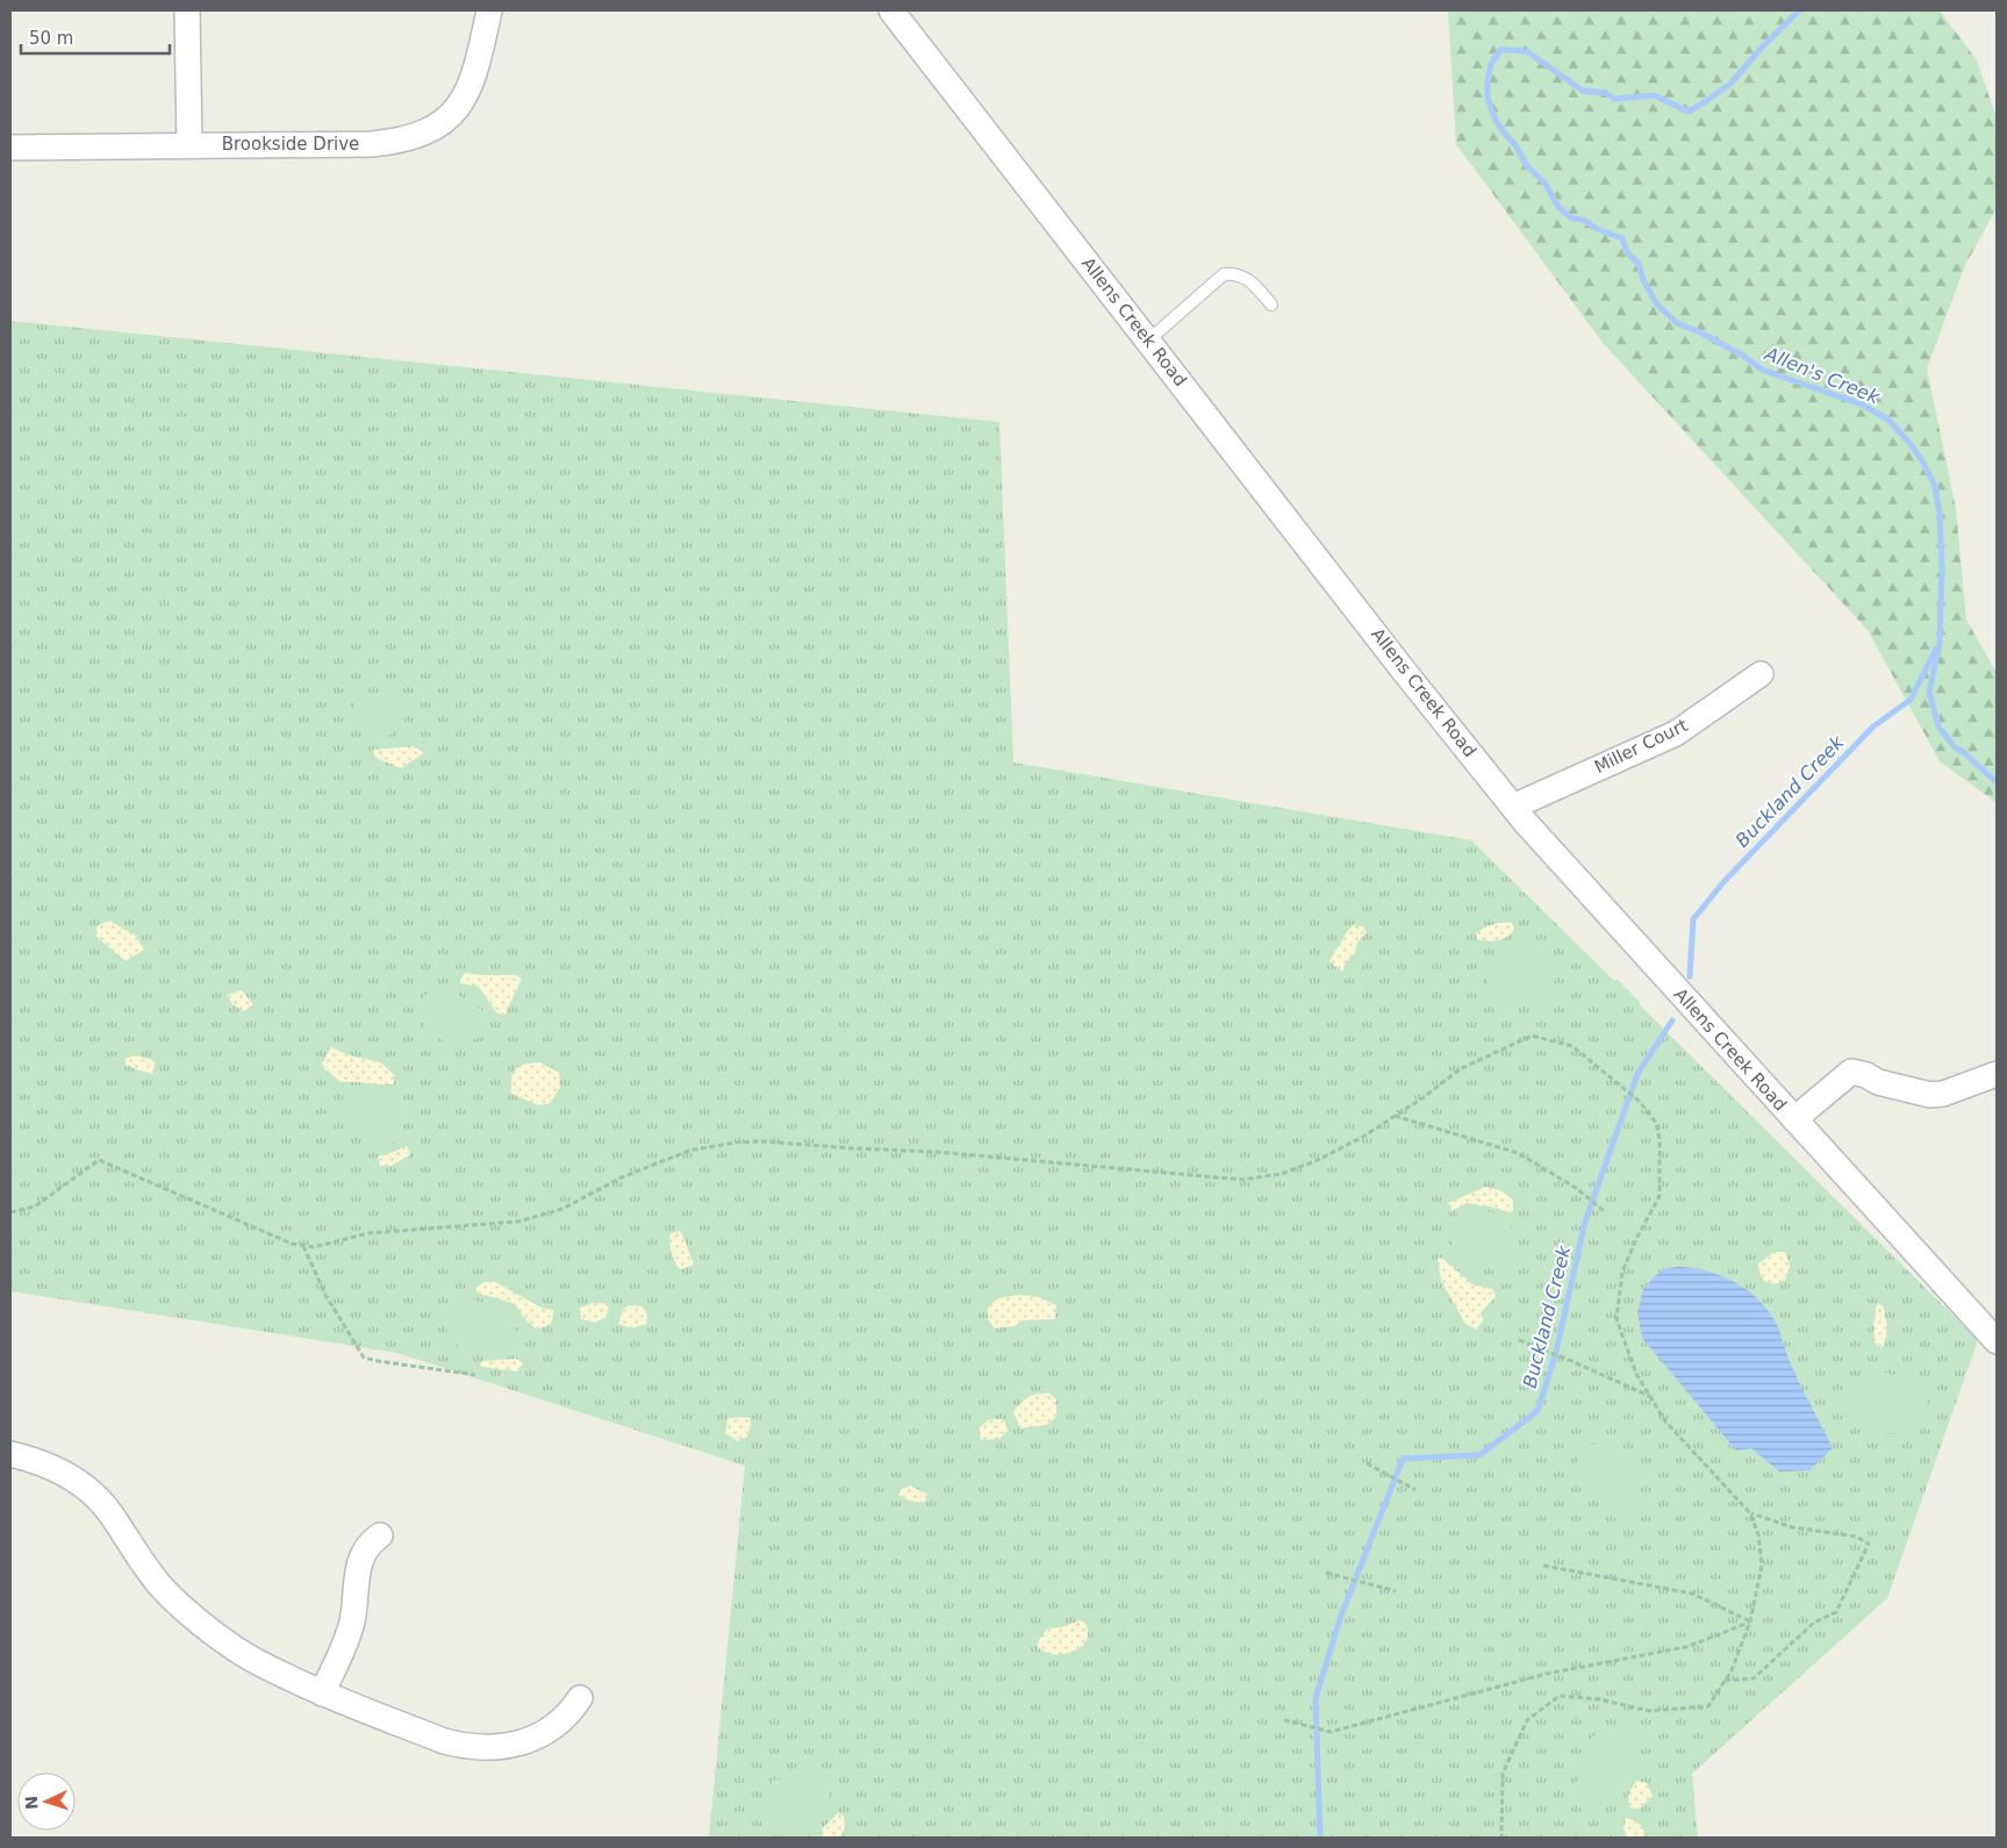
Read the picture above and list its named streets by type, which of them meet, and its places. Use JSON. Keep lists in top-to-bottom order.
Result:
{
  "streets": {
    "street": ["Brookside Drive", "Allens Creek Road", "Miller Court"]
  },
  "crossings": [
    ["Allens Creek Road", "Miller Court"]
  ],
  "water": ["Allen's Creek", "Buckland Creek"],
  "scale_bar": "50 m",
  "north": "left"
}
